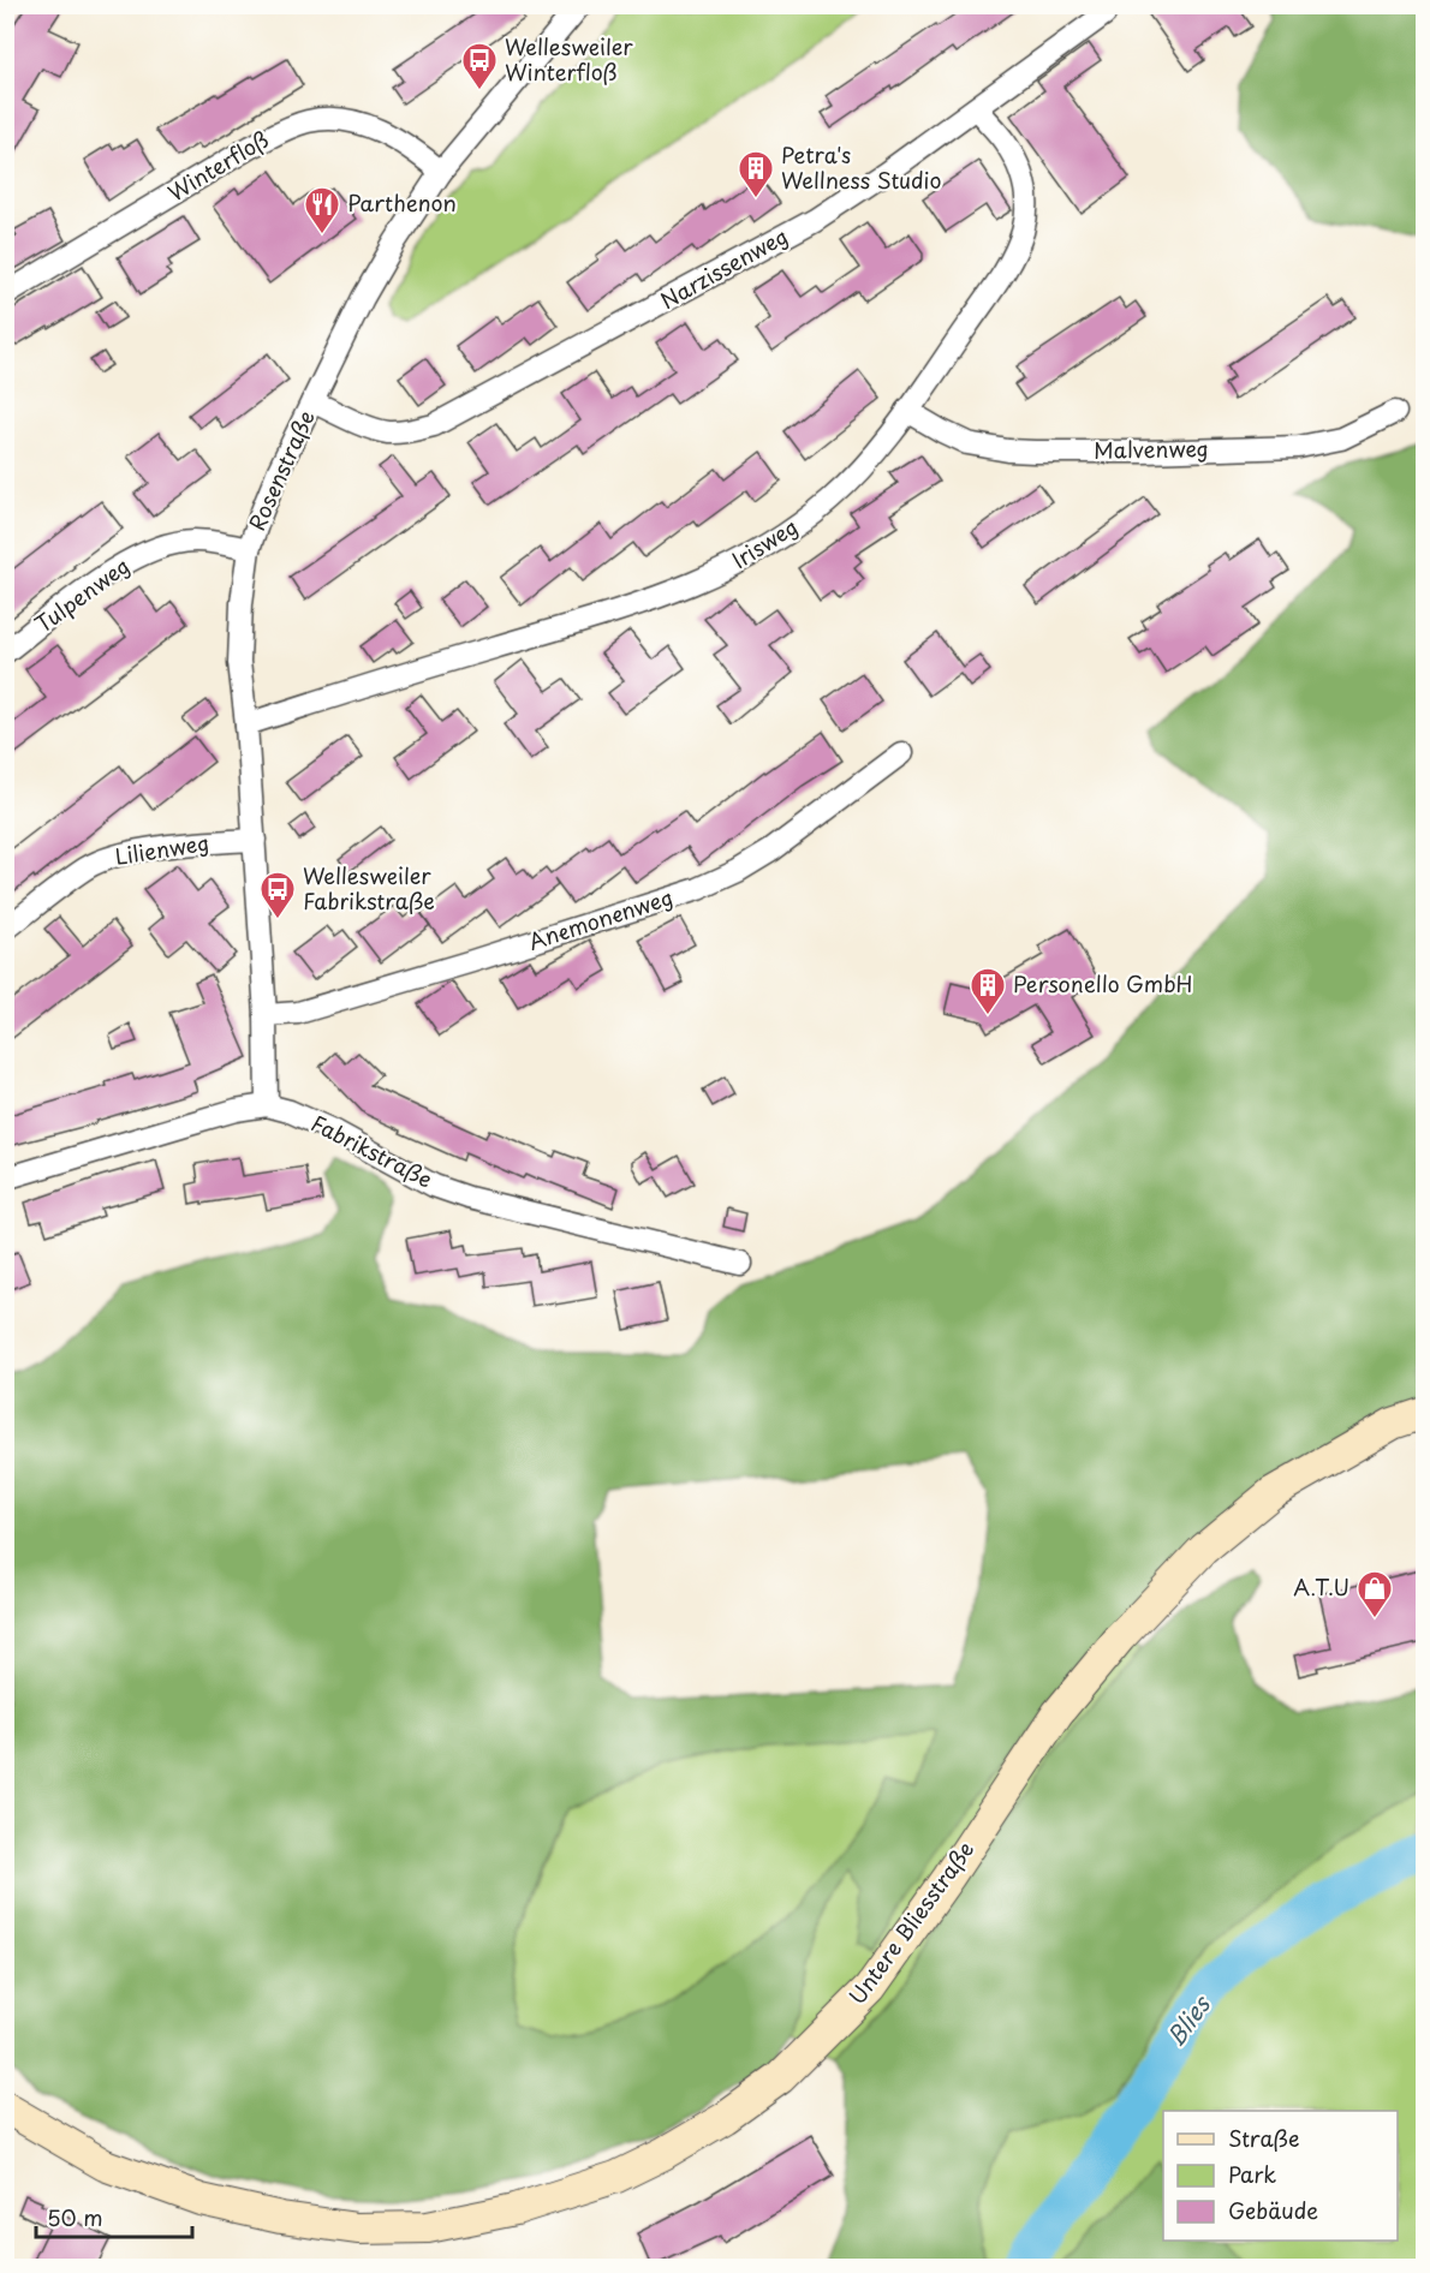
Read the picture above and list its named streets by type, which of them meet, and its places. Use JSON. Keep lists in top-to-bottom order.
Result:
{
  "streets": {
    "main road": ["Untere Bliesstraße"],
    "street": [
      "Winterfloß",
      "Narzissenweg",
      "Malvenweg",
      "Rosenstraße",
      "Irisweg",
      "Tulpenweg",
      "Lilienweg",
      "Anemonenweg",
      "Fabrikstraße"
    ]
  },
  "crossings": [
    ["Winterfloß", "Rosenstraße"],
    ["Narzissenweg", "Rosenstraße"],
    ["Narzissenweg", "Irisweg"],
    ["Malvenweg", "Irisweg"],
    ["Rosenstraße", "Irisweg"],
    ["Rosenstraße", "Tulpenweg"],
    ["Rosenstraße", "Lilienweg"],
    ["Rosenstraße", "Anemonenweg"],
    ["Rosenstraße", "Fabrikstraße"]
  ],
  "water": ["Blies"],
  "places": {
    "bus stop": ["Wellesweiler Winterfloß", "Wellesweiler Fabrikstraße"],
    "building": ["Petra's Wellness Studio", "Personello GmbH"],
    "restaurant": ["Parthenon"],
    "shop": ["A.T.U"]
  },
  "legend": ["Straße", "Park", "Gebäude"],
  "scale_bar": "50 m"
}
